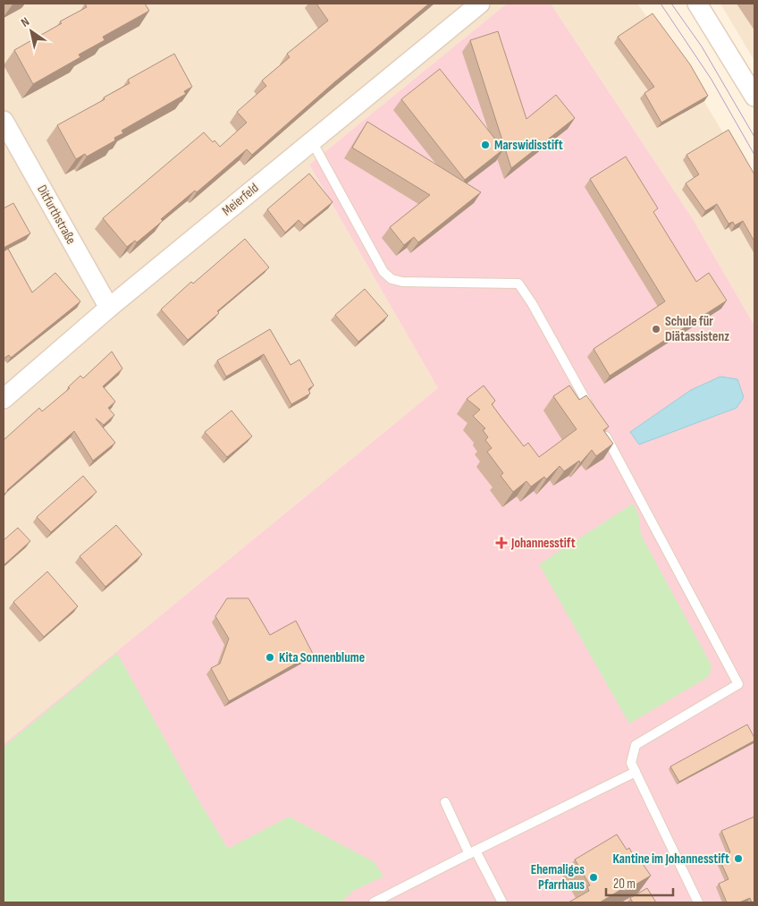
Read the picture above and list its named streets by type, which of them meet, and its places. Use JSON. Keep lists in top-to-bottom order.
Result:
{
  "streets": {
    "street": ["Meierfeld", "Ditfurthstraße"]
  },
  "crossings": [
    ["Meierfeld", "Ditfurthstraße"]
  ],
  "places": {
    "other": [
      "Marswidisstift",
      "Schule für Diätassistenz",
      "Kita Sonnenblume",
      "Kantine im Johannesstift",
      "Ehemaliges Pfarrhaus"
    ],
    "health": ["Johannesstift"]
  },
  "scale_bar": "20 m",
  "north": "top left"
}
